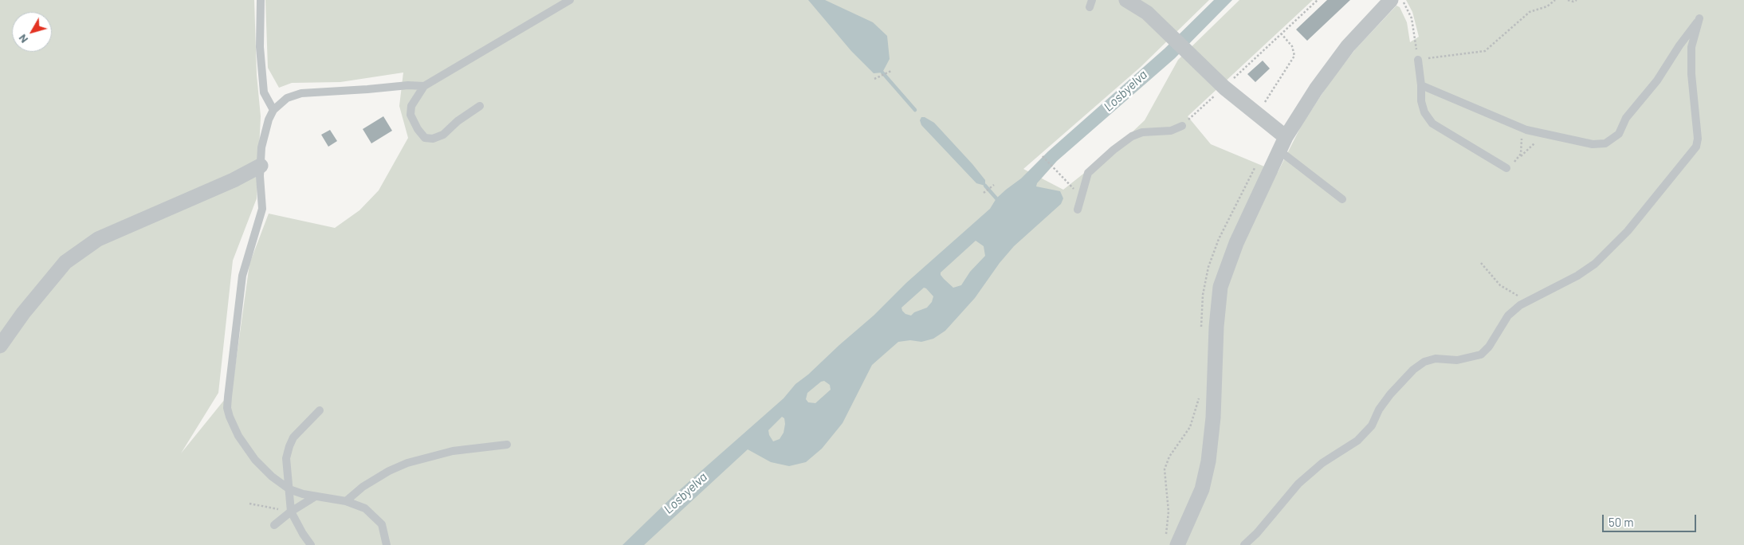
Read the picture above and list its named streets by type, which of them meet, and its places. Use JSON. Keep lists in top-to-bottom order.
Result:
{
  "water": ["Losbyelva"],
  "scale_bar": "50 m",
  "north": "bottom left"
}
